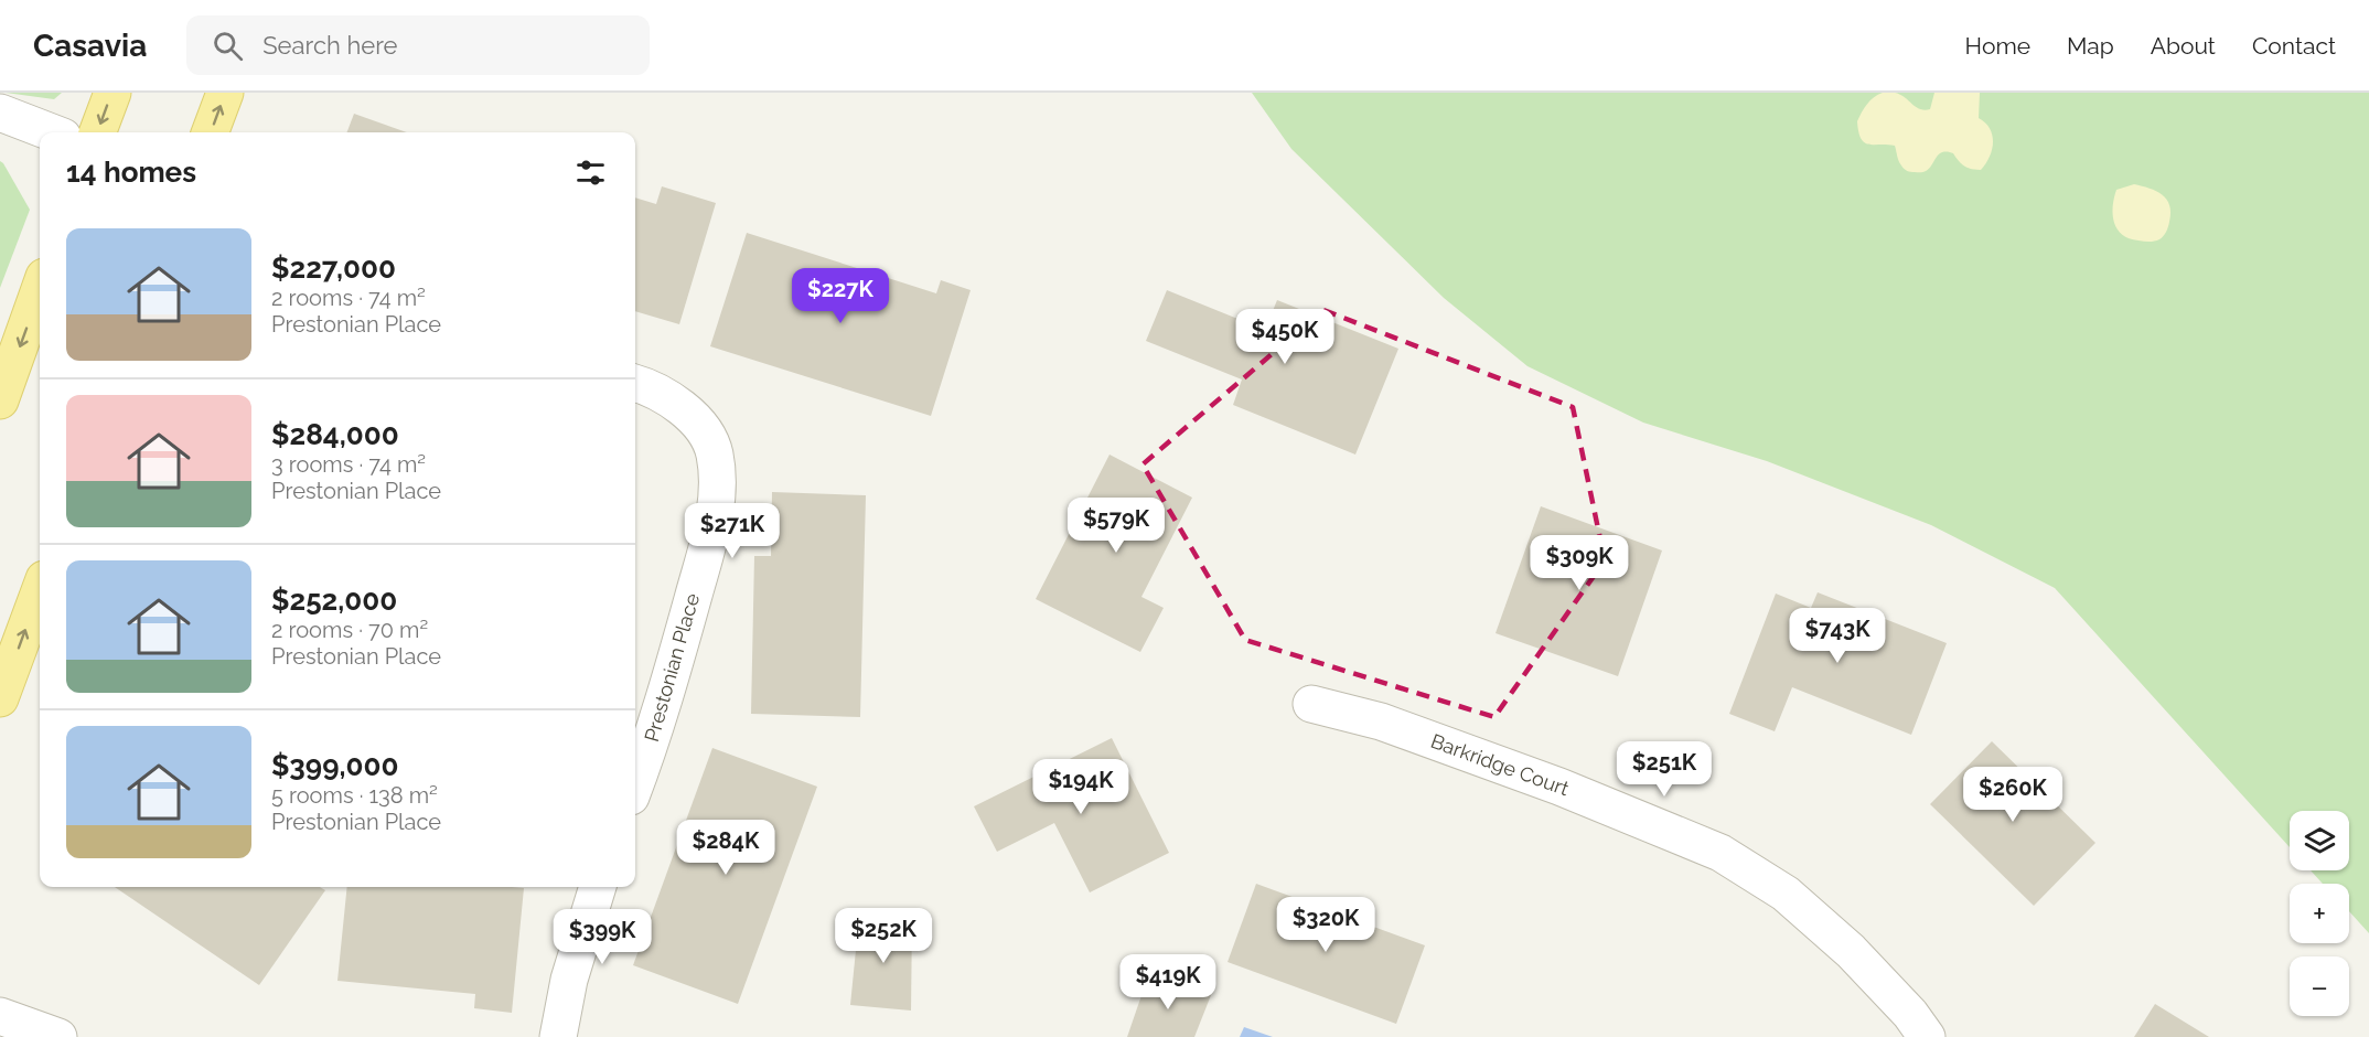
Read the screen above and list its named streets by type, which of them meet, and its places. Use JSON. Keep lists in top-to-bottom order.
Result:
{
  "streets": {
    "street": ["Prestonian Place", "Barkridge Court"]
  },
  "page": {
    "header": "Casavia",
    "search": "Search here",
    "nav": [
      "Home",
      "Map",
      "About",
      "Contact"
    ],
    "heading": "14 homes",
    "list": [
      {
        "name": "$227,000",
        "note": "2 rooms · 74 m² · Prestonian Place"
      },
      {
        "name": "$284,000",
        "note": "3 rooms · 74 m² · Prestonian Place"
      },
      {
        "name": "$252,000",
        "note": "2 rooms · 70 m² · Prestonian Place"
      },
      {
        "name": "$399,000",
        "note": "5 rooms · 138 m² · Prestonian Place"
      }
    ],
    "price": [
      "$227K",
      "$450K",
      "$579K",
      "$271K",
      "$309K",
      "$743K",
      "$251K",
      "$194K",
      "$260K",
      "$284K",
      "$320K",
      "$252K",
      "$399K",
      "$419K"
    ],
    "map_buttons": ["+", "−"]
  }
}
